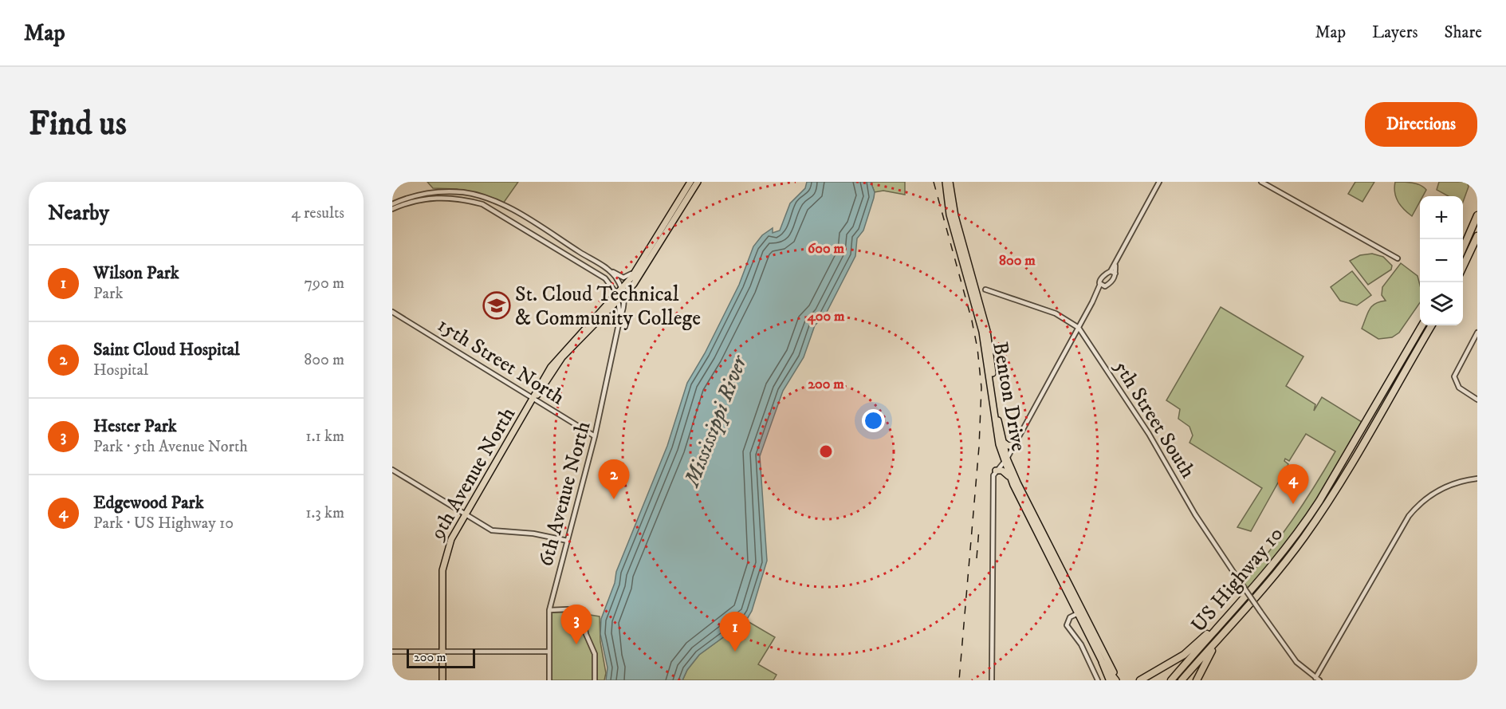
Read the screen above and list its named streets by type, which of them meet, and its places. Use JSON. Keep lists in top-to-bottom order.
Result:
{
  "streets": {
    "highway": ["US Highway 10"],
    "main road": ["Benton Drive", "9th Avenue North"],
    "street": ["15th Street North", "5th Street South", "6th Avenue North"]
  },
  "crossings": [
    ["15th Street North", "9th Avenue North"],
    ["15th Street North", "6th Avenue North"],
    ["9th Avenue North", "6th Avenue North"]
  ],
  "water": ["Mississippi River"],
  "places": {
    "school or university": ["St. Cloud Technical & Community College"]
  },
  "scale_bar": "200 m",
  "page": {
    "header": "Map",
    "nav": ["Map", "Layers", "Share"],
    "buttons": "Directions",
    "title": "Find us",
    "heading": ["Nearby", "4 results"],
    "map_buttons": ["+", "−"],
    "list": [
      {
        "mark": "1",
        "name": "Wilson Park",
        "note": "Park",
        "value": "790 m"
      },
      {
        "mark": "2",
        "name": "Saint Cloud Hospital",
        "note": "Hospital",
        "value": "800 m"
      },
      {
        "mark": "3",
        "name": "Hester Park",
        "note": "Park · 5th Avenue North",
        "value": "1.1 km"
      },
      {
        "mark": "4",
        "name": "Edgewood Park",
        "note": "Park · US Highway 10",
        "value": "1.3 km"
      }
    ],
    "pins": [
      "2",
      "4",
      "3",
      "1"
    ],
    "scale": "200 m"
  },
  "rings": [
    "600 m",
    "800 m",
    "400 m",
    "200 m"
  ]
}
